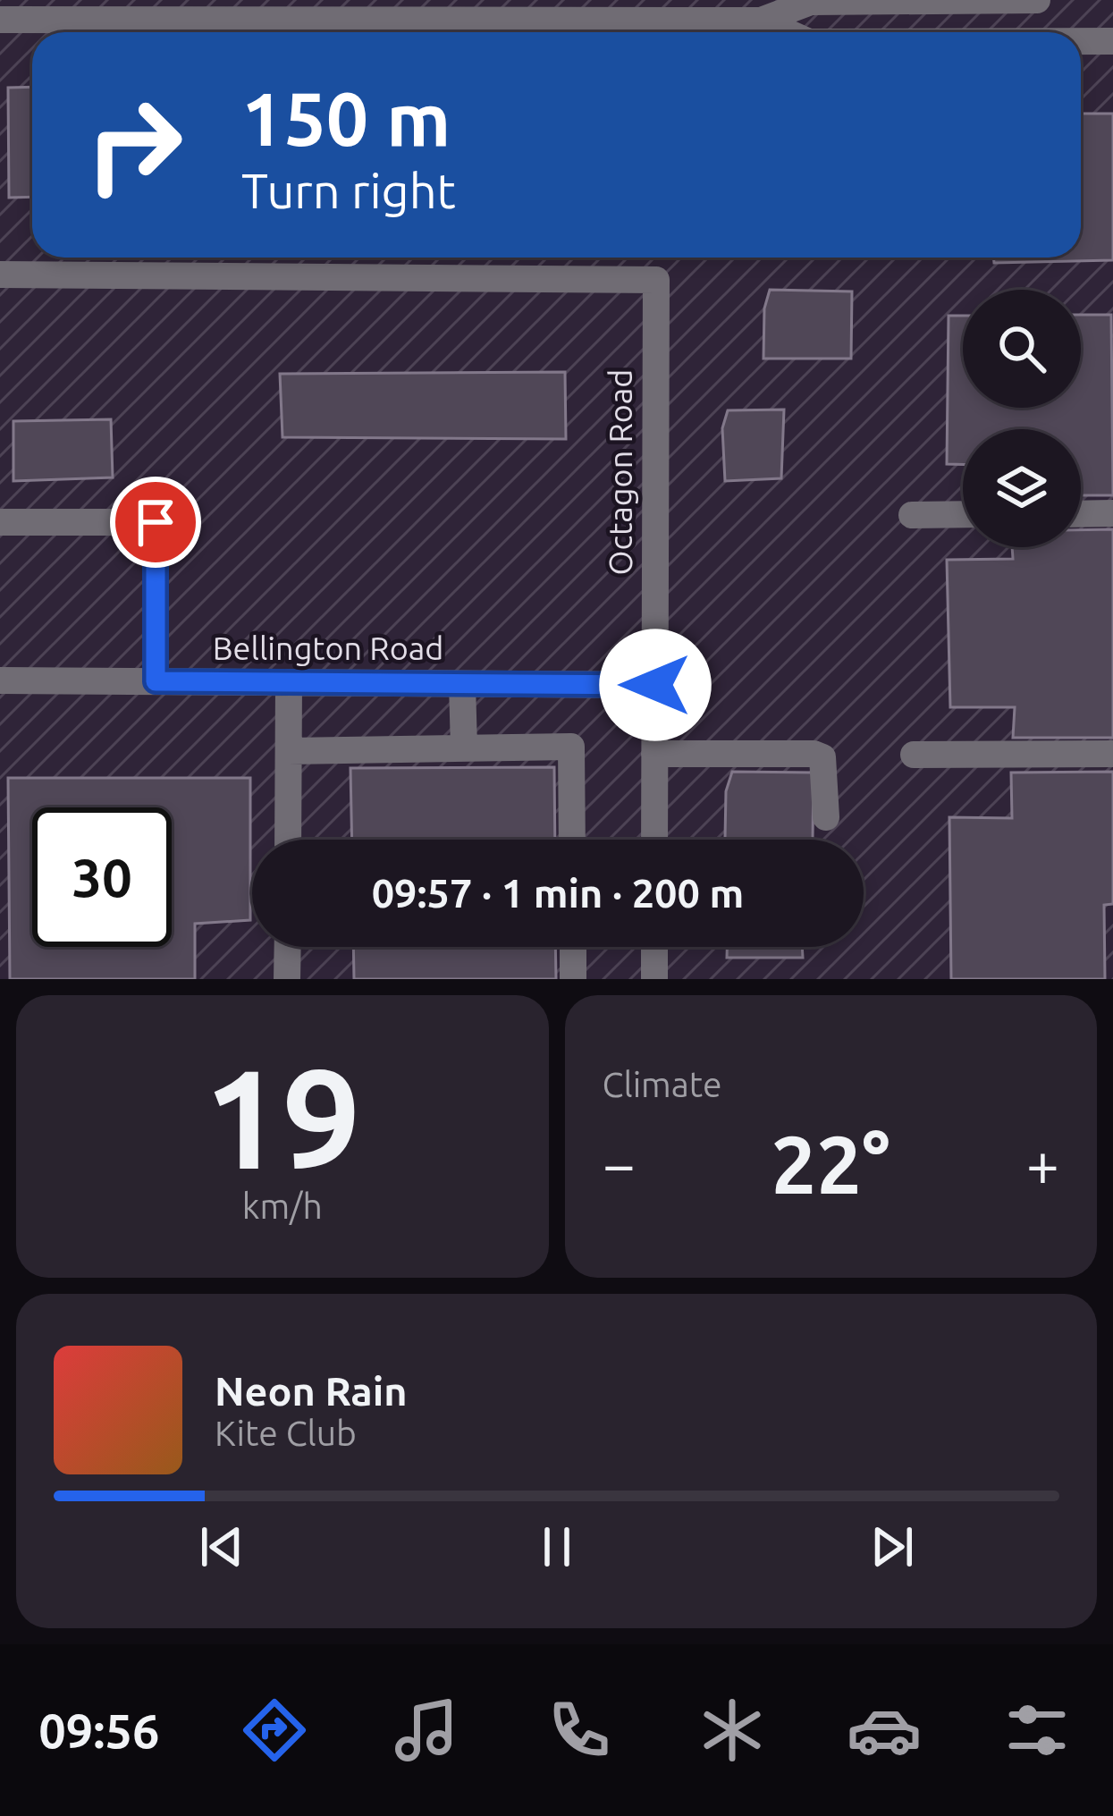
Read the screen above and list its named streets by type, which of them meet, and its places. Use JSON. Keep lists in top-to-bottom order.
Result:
{
  "streets": {
    "street": ["Octagon Road", "Bellington Road"]
  },
  "crossings": [
    ["Octagon Road", "Bellington Road"]
  ],
  "page": {
    "turn": ["150 m", "Turn right"],
    "limit": "30",
    "trip": "09:57 · 1 min · 200 m",
    "tile": [
      ["19", "km/h"],
      "Climate"
    ],
    "heat": ["−", "22°", "+"],
    "song": ["Neon Rain", "Kite Club"],
    "tabs": "09:56"
  }
}
